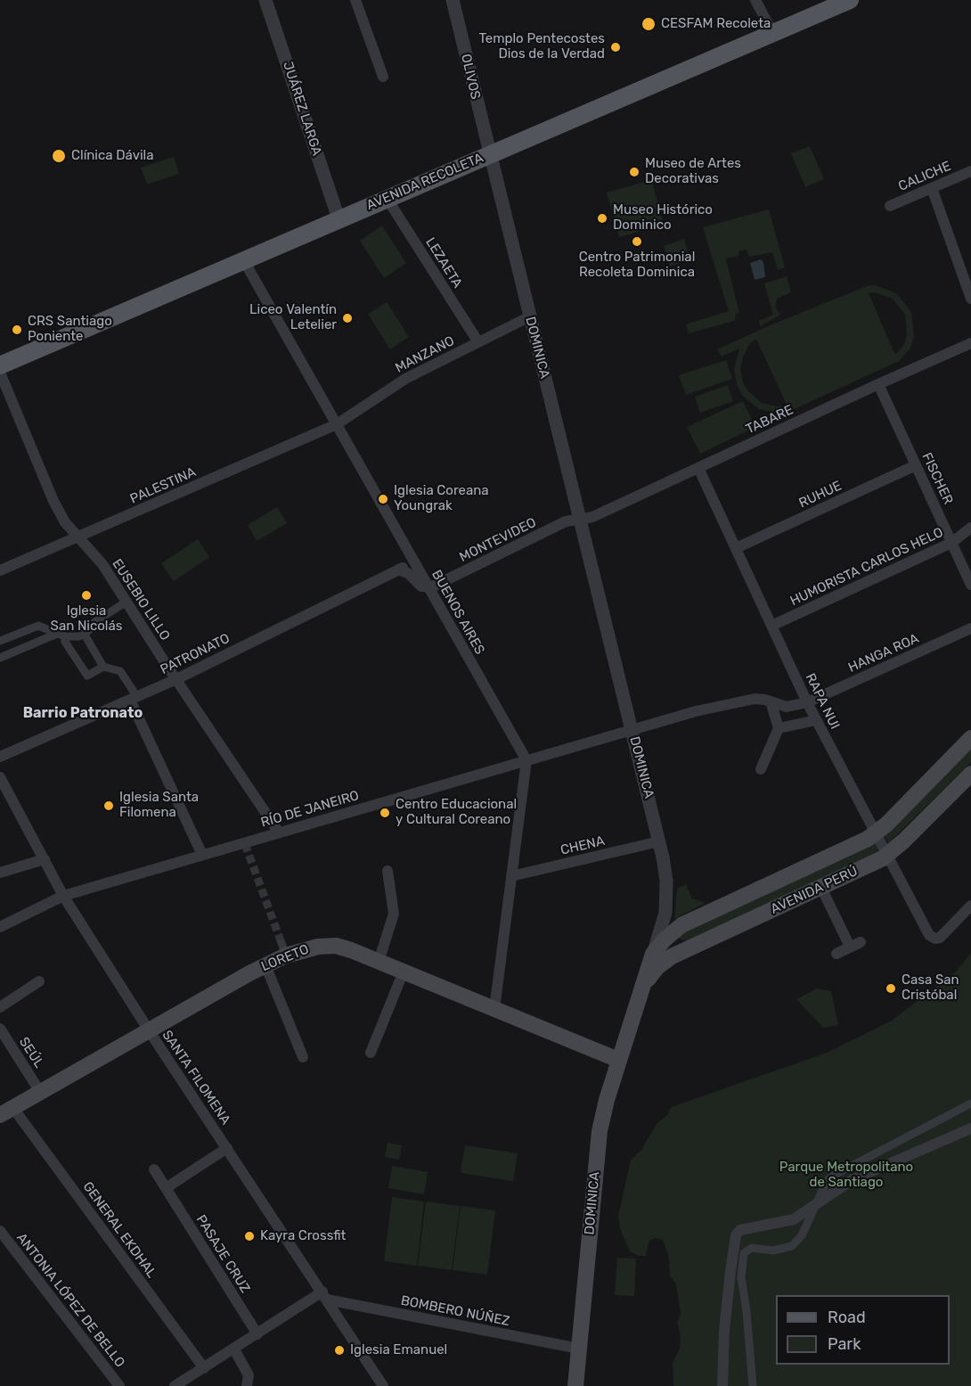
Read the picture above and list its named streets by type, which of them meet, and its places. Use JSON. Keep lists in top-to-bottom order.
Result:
{
  "streets": {
    "main road": [
      "AVENIDA RECOLETA",
      "DOMINICA",
      "AVENIDA PERÚ",
      "LORETO"
    ],
    "street": [
      "OLIVOS",
      "JUÁREZ LARGA",
      "CALICHE",
      "LEZAETA",
      "MANZANO",
      "TABARE",
      "FISCHER",
      "PALESTINA",
      "RUHUE",
      "MONTEVIDEO",
      "HUMORISTA CARLOS HELO",
      "EUSEBIO LILLO",
      "BUENOS AIRES",
      "HANGA ROA",
      "PATRONATO",
      "RAPA NUI",
      "RÍO DE JANEIRO",
      "CHENA",
      "SEÚL",
      "SANTA FILOMENA",
      "GENERAL EKDHAL",
      "PASAJE CRUZ",
      "ANTONIA LÓPEZ DE BELLO",
      "BOMBERO NÚÑEZ"
    ]
  },
  "crossings": [
    ["OLIVOS", "AVENIDA RECOLETA"],
    ["OLIVOS", "DOMINICA"],
    ["JUÁREZ LARGA", "AVENIDA RECOLETA"],
    ["AVENIDA RECOLETA", "LEZAETA"],
    ["AVENIDA RECOLETA", "DOMINICA"],
    ["AVENIDA RECOLETA", "BUENOS AIRES"],
    ["LEZAETA", "MANZANO"],
    ["DOMINICA", "MANZANO"],
    ["DOMINICA", "TABARE"],
    ["DOMINICA", "MONTEVIDEO"],
    ["DOMINICA", "RÍO DE JANEIRO"],
    ["DOMINICA", "CHENA"],
    ["DOMINICA", "AVENIDA PERÚ"],
    ["DOMINICA", "LORETO"],
    ["DOMINICA", "BOMBERO NÚÑEZ"],
    ["MANZANO", "PALESTINA"],
    ["MANZANO", "BUENOS AIRES"],
    ["TABARE", "FISCHER"],
    ["TABARE", "MONTEVIDEO"],
    ["TABARE", "RAPA NUI"],
    ["FISCHER", "RUHUE"],
    ["FISCHER", "HUMORISTA CARLOS HELO"],
    ["PALESTINA", "EUSEBIO LILLO"],
    ["PALESTINA", "BUENOS AIRES"],
    ["RUHUE", "RAPA NUI"],
    ["MONTEVIDEO", "BUENOS AIRES"],
    ["HUMORISTA CARLOS HELO", "RAPA NUI"],
    ["EUSEBIO LILLO", "PATRONATO"],
    ["EUSEBIO LILLO", "RÍO DE JANEIRO"],
    ["BUENOS AIRES", "PATRONATO"],
    ["BUENOS AIRES", "RÍO DE JANEIRO"],
    ["HANGA ROA", "RAPA NUI"],
    ["RAPA NUI", "AVENIDA PERÚ"],
    ["RÍO DE JANEIRO", "SANTA FILOMENA"],
    ["LORETO", "SEÚL"],
    ["LORETO", "SANTA FILOMENA"],
    ["LORETO", "GENERAL EKDHAL"],
    ["SANTA FILOMENA", "BOMBERO NÚÑEZ"]
  ],
  "districts": ["Barrio Patronato"],
  "parks": ["Parque Metropolitano de Santiago"],
  "places": [
    "CESFAM Recoleta",
    "Templo Pentecostes Dios de la Verdad",
    "Clínica Dávila",
    "Museo de Artes Decorativas",
    "Museo Histórico Dominico",
    "Centro Patrimonial Recoleta Dominica",
    "Liceo Valentín Letelier",
    "CRS Santiago Poniente",
    "Iglesia Coreana Youngrak",
    "Iglesia San Nicolás",
    "Iglesia Santa Filomena",
    "Centro Educacional y Cultural Coreano",
    "Casa San Cristóbal",
    "Kayra Crossfit",
    "Iglesia Emanuel"
  ],
  "legend": ["Road", "Park"]
}
